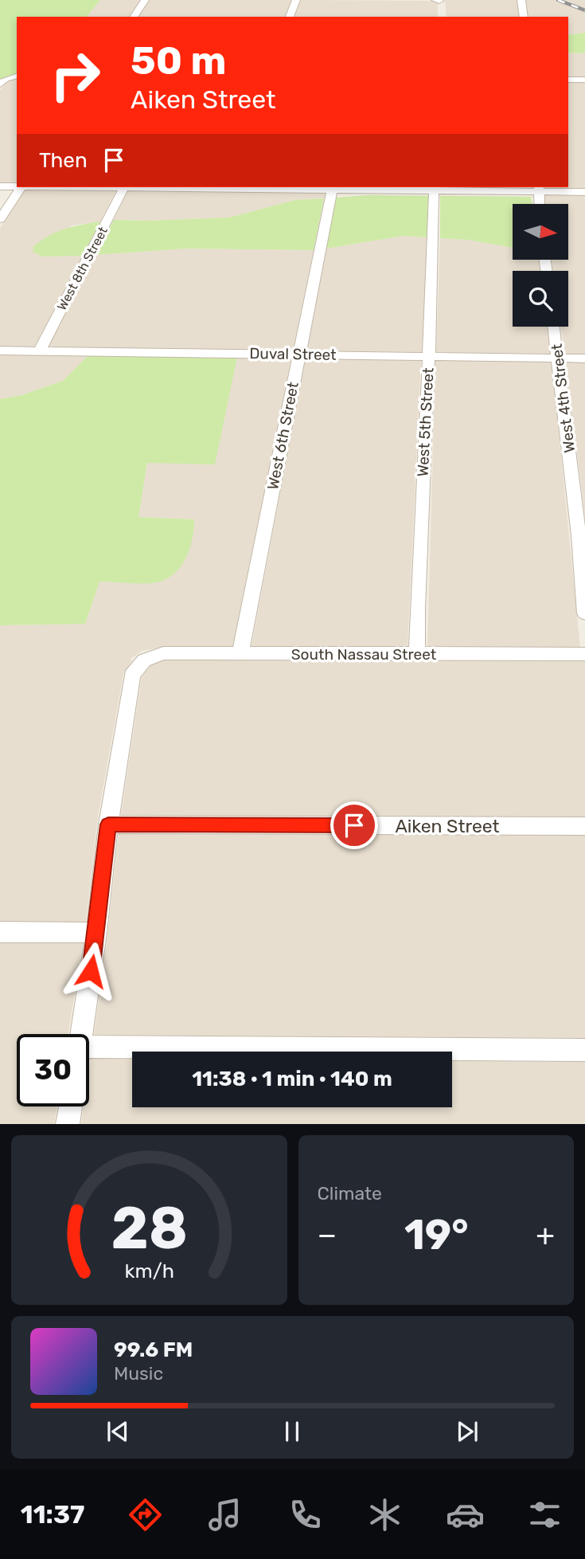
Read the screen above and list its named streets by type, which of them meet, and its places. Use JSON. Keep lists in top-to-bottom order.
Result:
{
  "streets": {
    "street": [
      "West 8th Street",
      "Duval Street",
      "West 4th Street",
      "West 5th Street",
      "West 6th Street",
      "South Nassau Street",
      "Aiken Street"
    ]
  },
  "crossings": [
    ["West 8th Street", "Duval Street"],
    ["Duval Street", "West 4th Street"],
    ["Duval Street", "West 5th Street"],
    ["Duval Street", "West 6th Street"],
    ["West 5th Street", "South Nassau Street"],
    ["West 6th Street", "South Nassau Street"],
    ["South Nassau Street", "Aiken Street"]
  ],
  "north": "right",
  "page": {
    "turn": ["50 m", "Aiken Street"],
    "then": "Then",
    "limit": "30",
    "trip": "11:38 · 1 min · 140 m",
    "tile": "Climate",
    "heat": ["−", "19°", "+"],
    "song": ["99.6 FM", "Music"],
    "tabs": "11:37",
    "gauge": ["28", "km/h"]
  }
}
